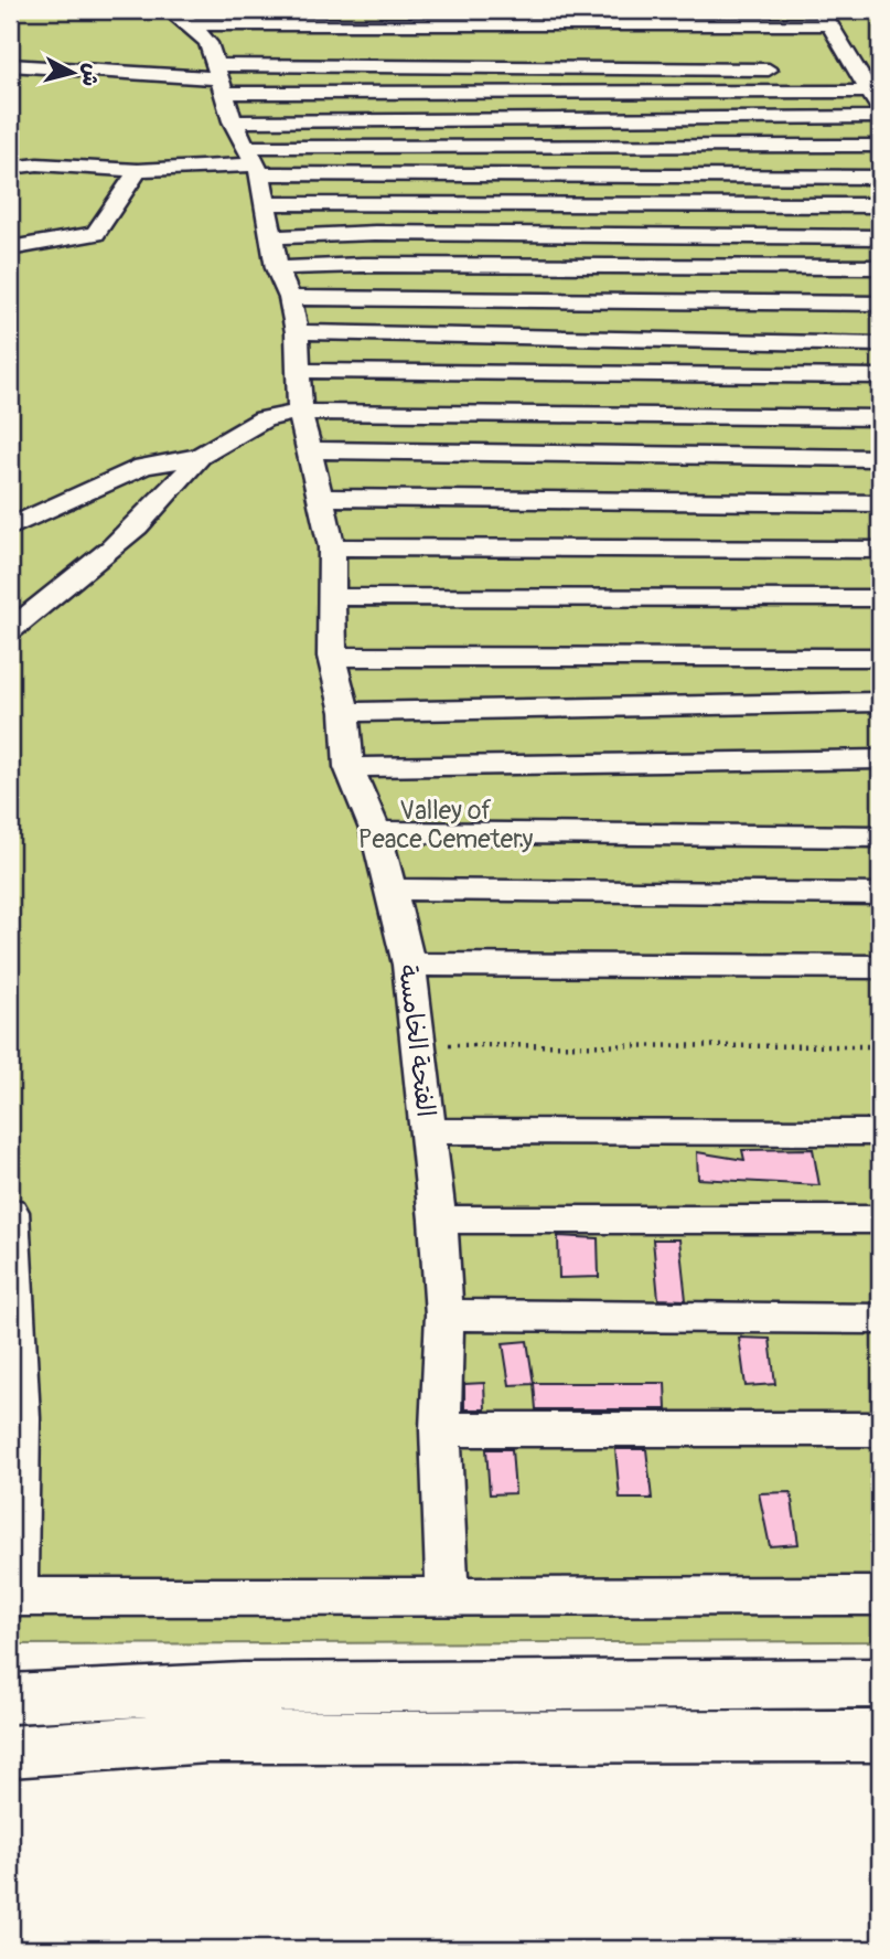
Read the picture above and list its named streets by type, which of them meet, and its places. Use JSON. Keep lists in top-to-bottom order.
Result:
{
  "streets": {
    "street": ["الفتحة الخامسة"]
  },
  "parks": ["Valley of Peace Cemetery"],
  "north": "right"
}
